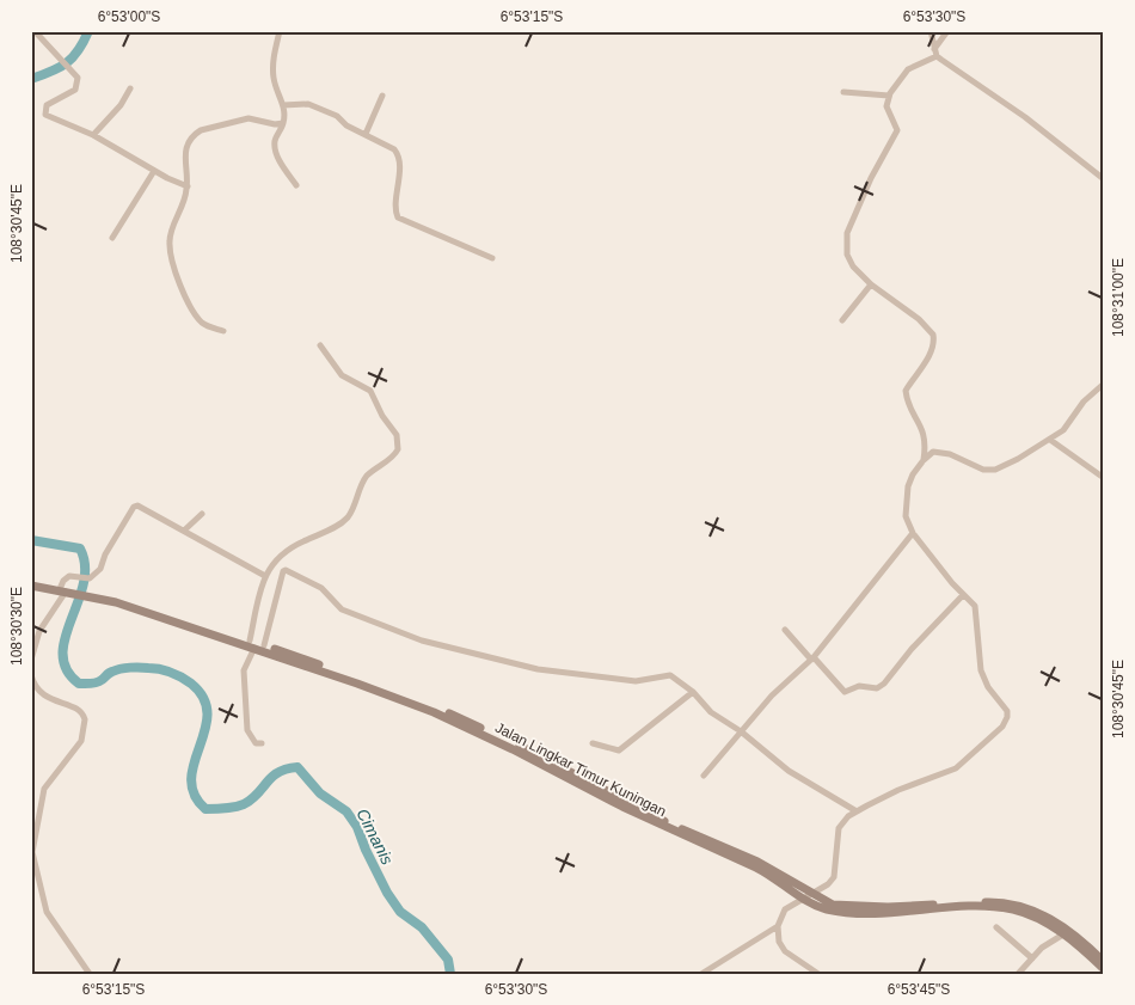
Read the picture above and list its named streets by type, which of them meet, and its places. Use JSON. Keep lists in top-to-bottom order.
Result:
{
  "streets": {
    "main road": ["Jalan Lingkar Timur Kuningan"]
  },
  "water": ["Cimanis"],
  "coordinates": [
    "6°53'00\"S",
    "6°53'15\"S",
    "6°53'30\"S",
    "108°30'45\"E",
    "108°31'00\"E",
    "108°30'30\"E",
    "6°53'45\"S"
  ]
}
